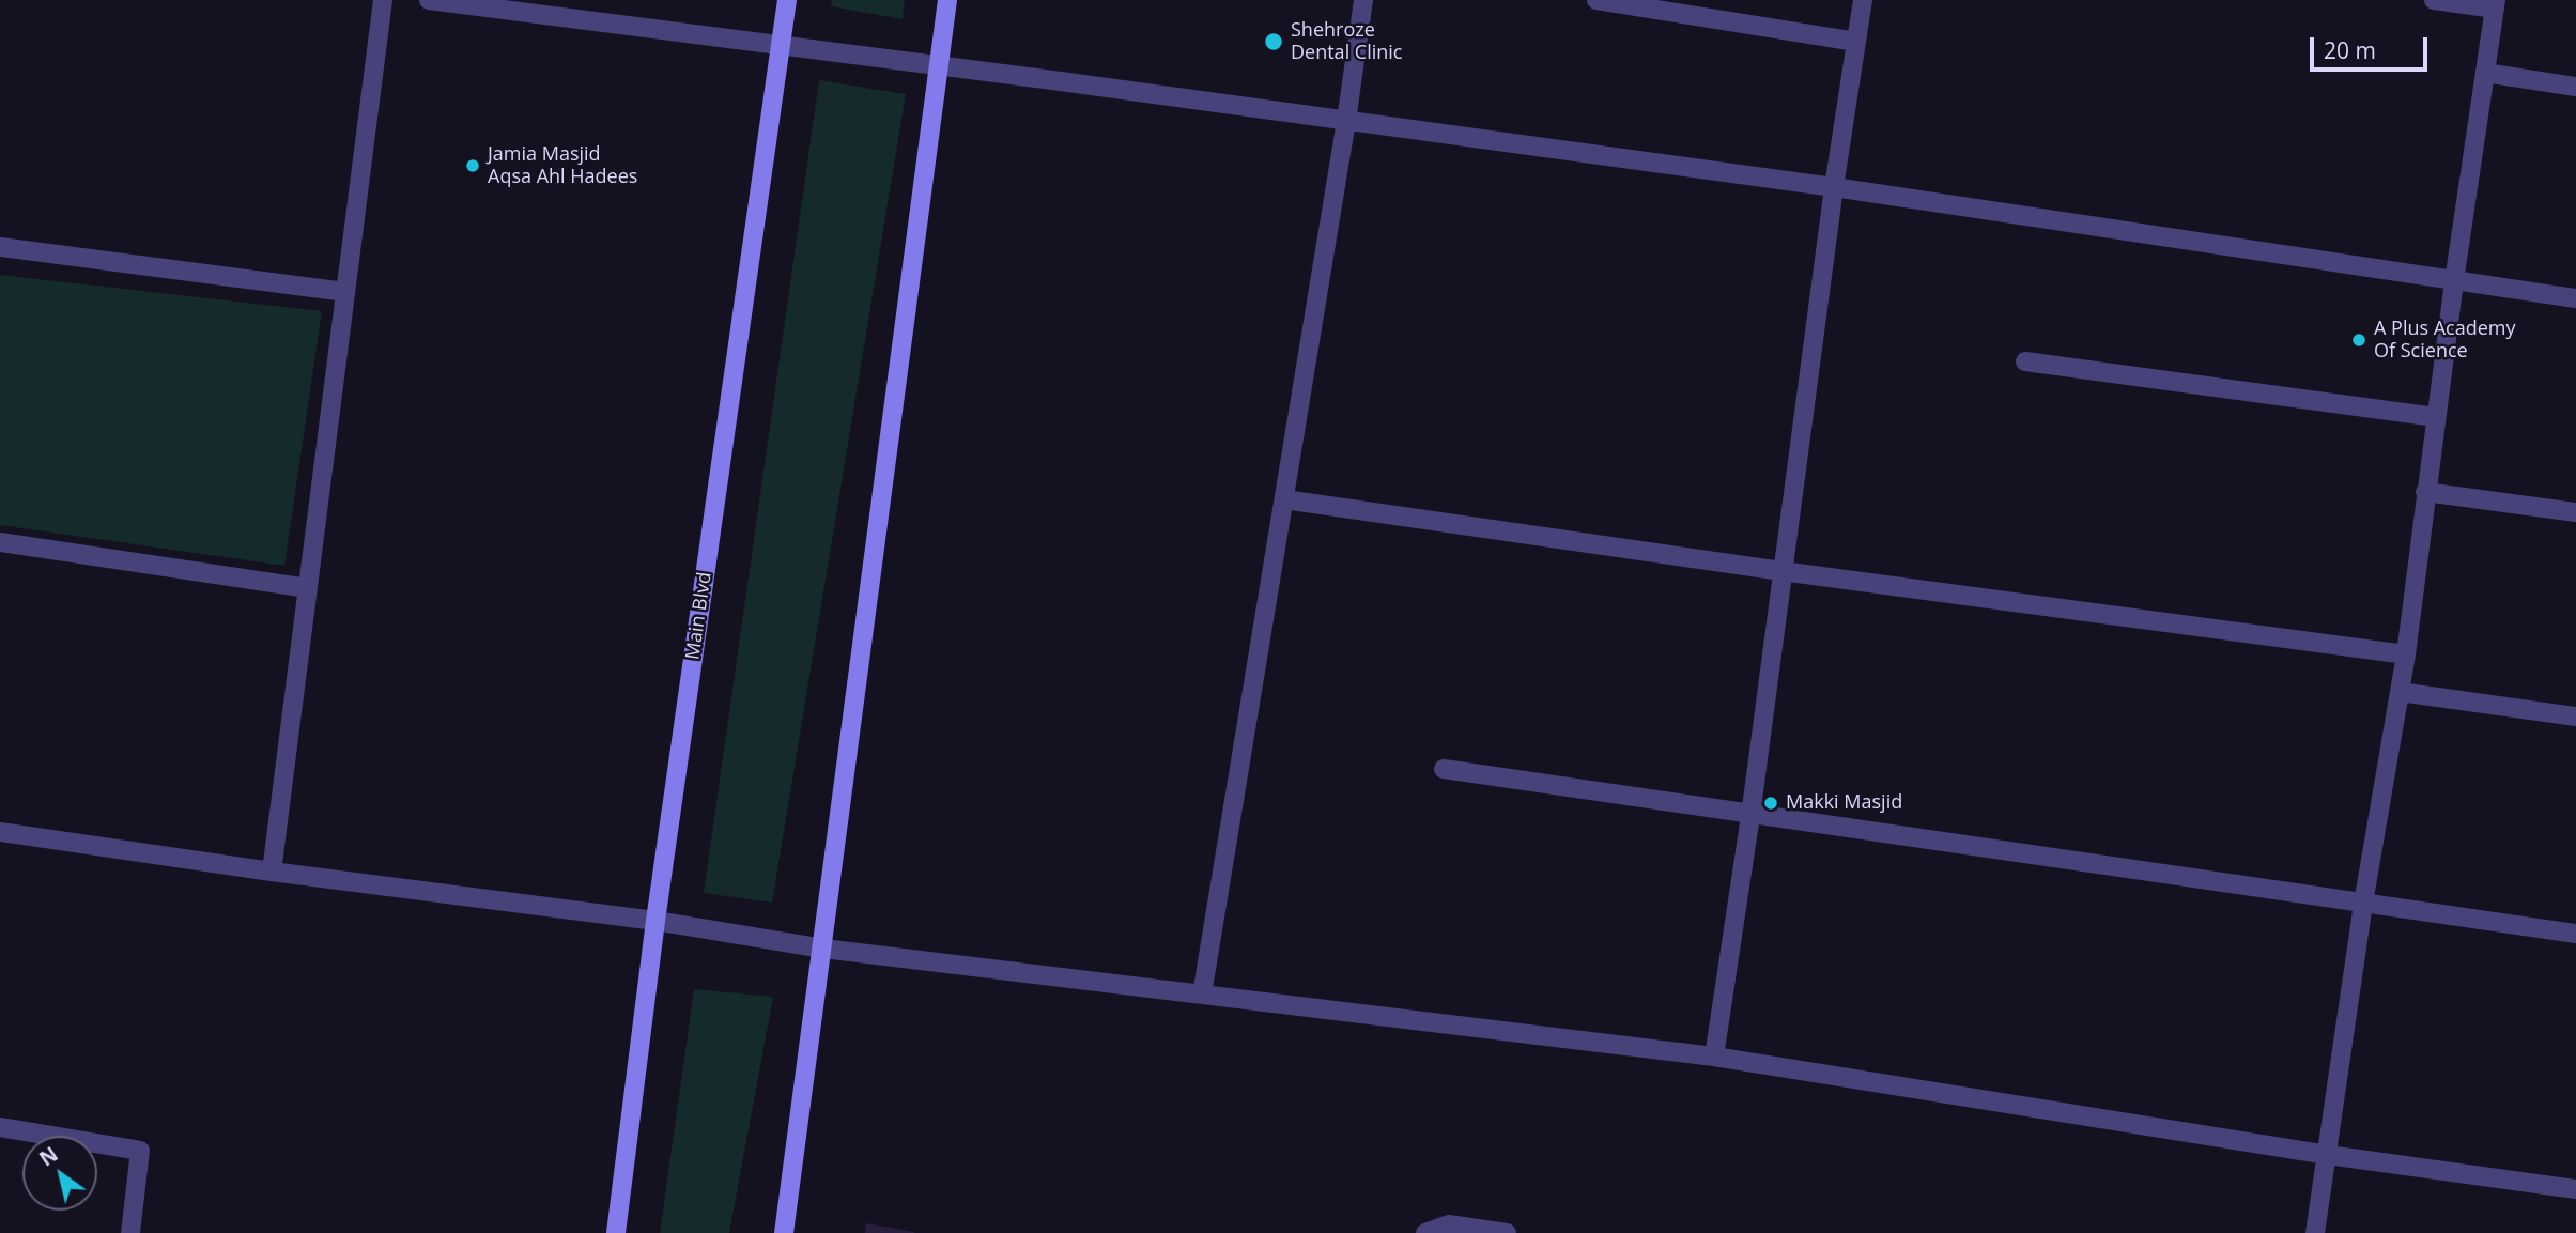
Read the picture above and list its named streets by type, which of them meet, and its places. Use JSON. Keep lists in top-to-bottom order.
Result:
{
  "streets": {
    "main road": ["Main Blvd"]
  },
  "places": [
    "Shehroze Dental Clinic",
    "Jamia Masjid Aqsa Ahl Hadees",
    "A Plus Academy Of Science",
    "Makki Masjid"
  ],
  "scale_bar": "20 m",
  "north": "top left"
}
